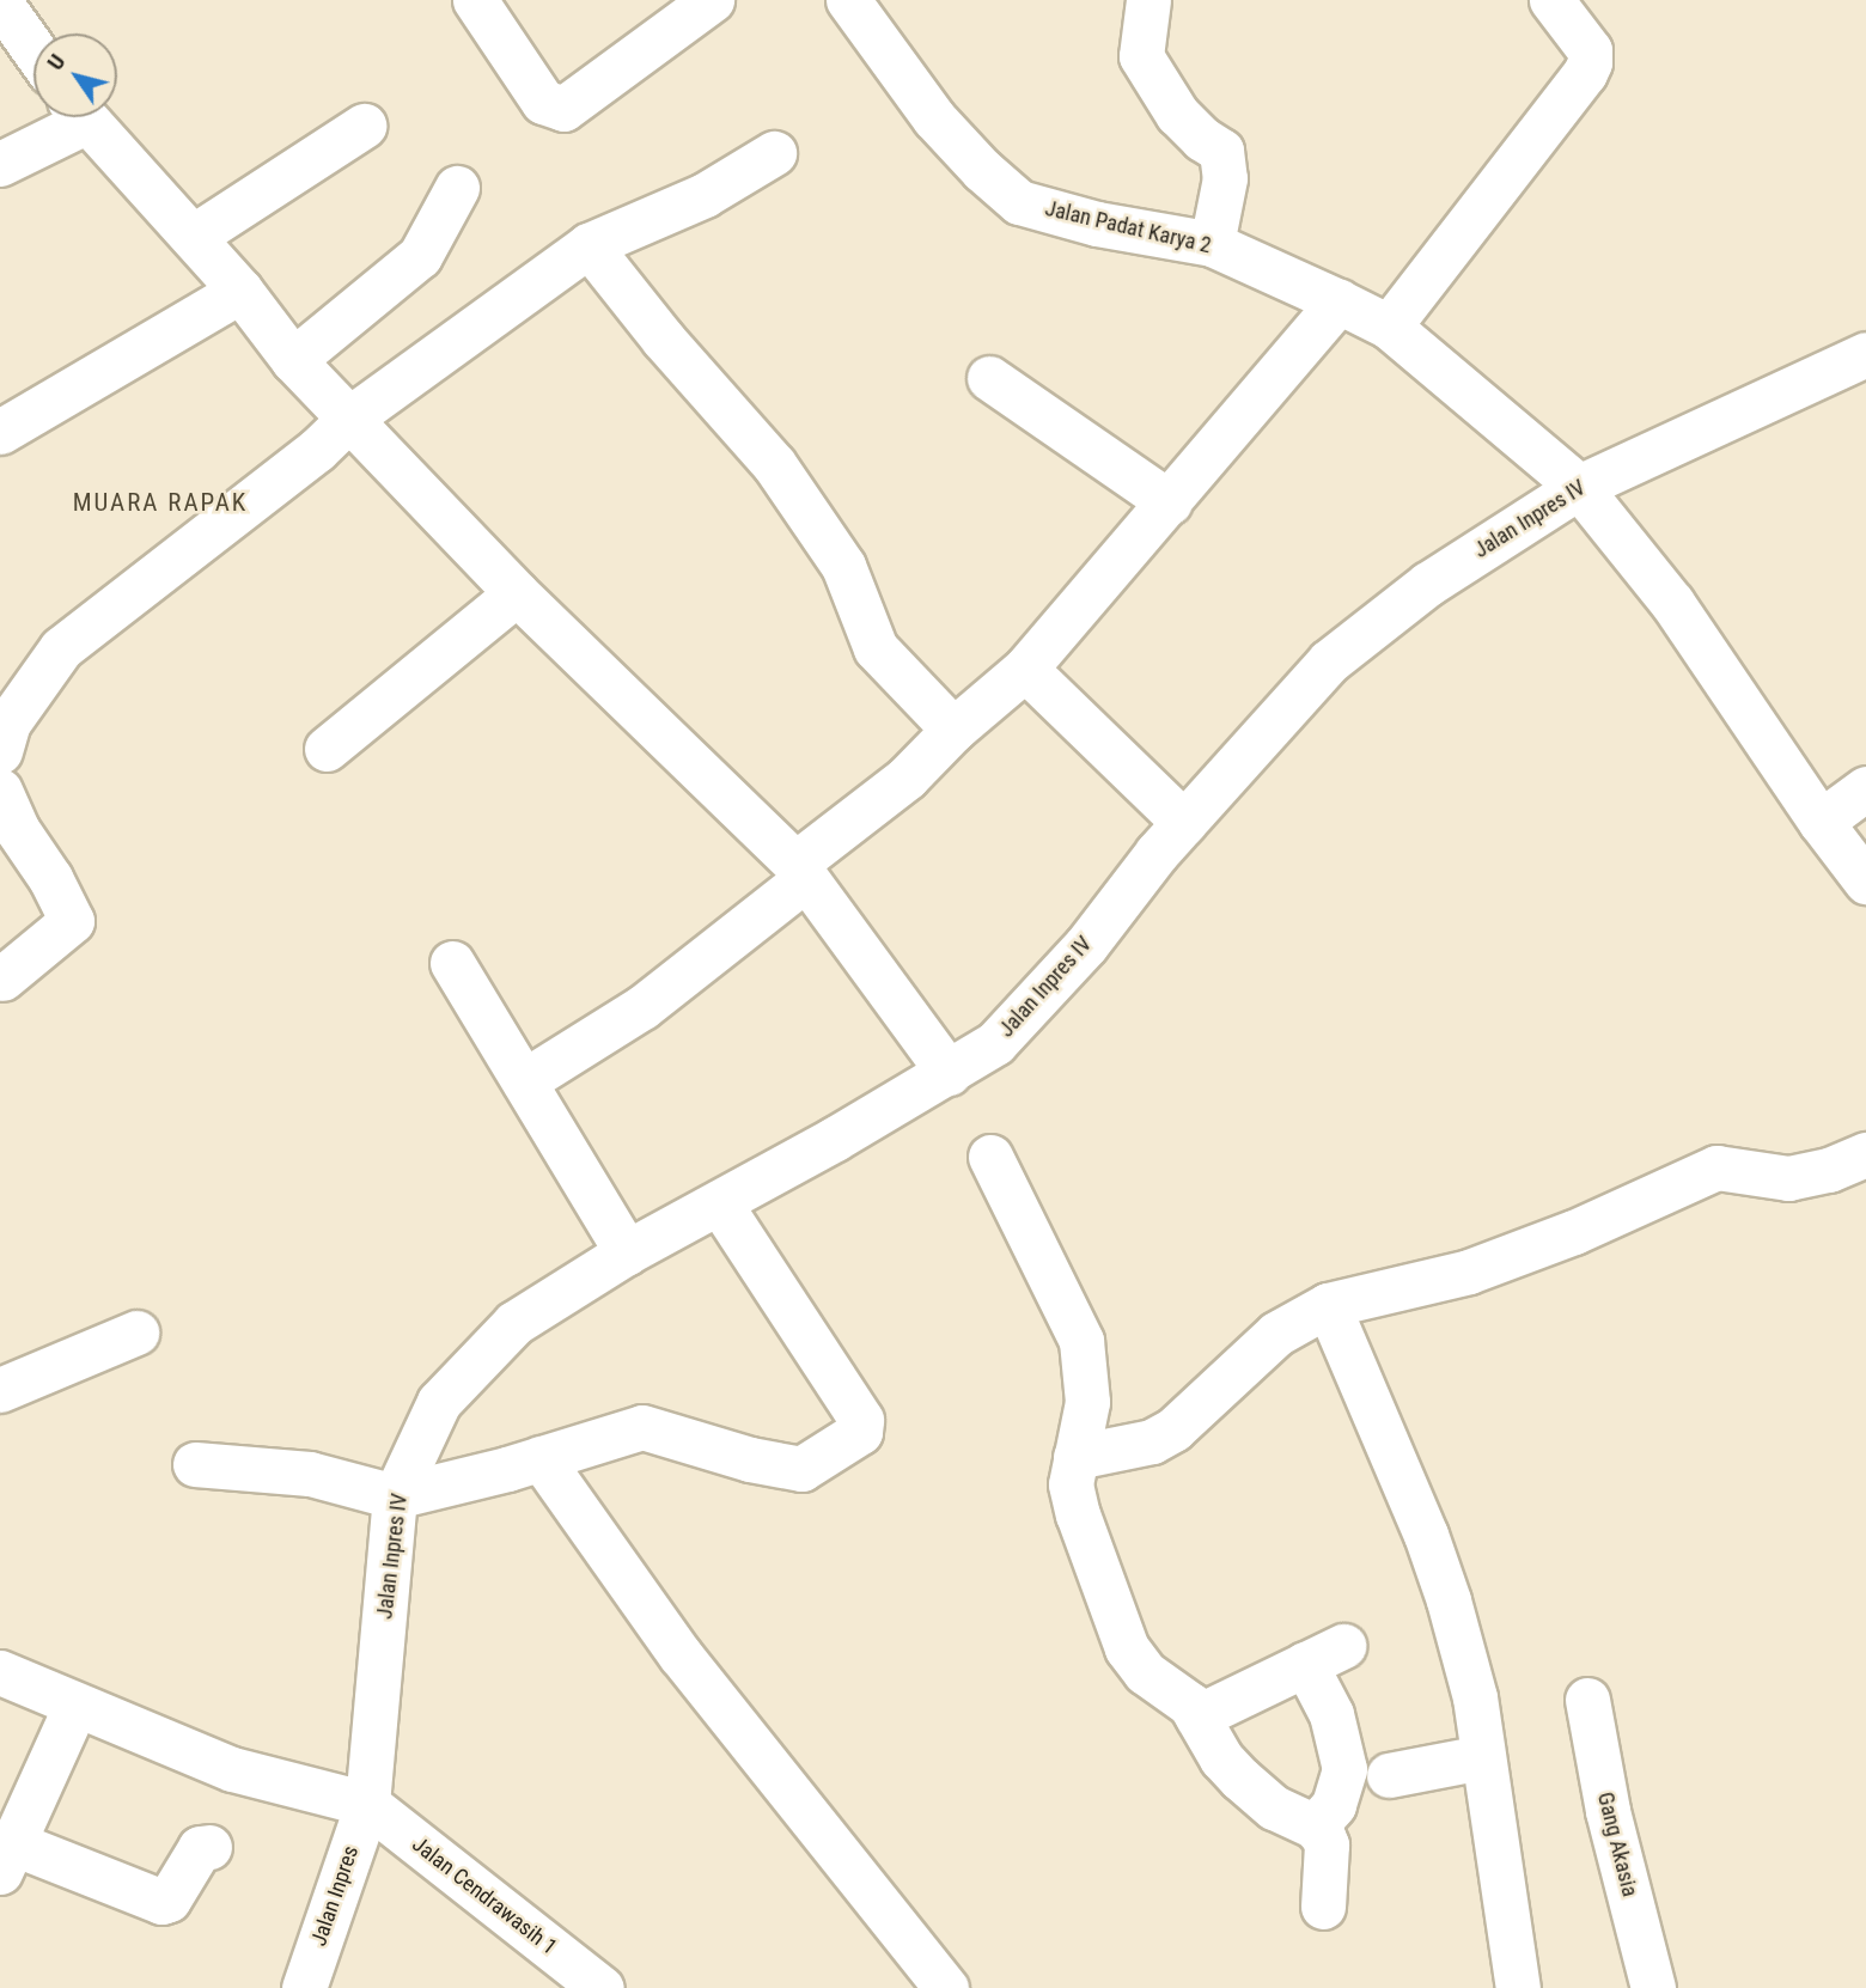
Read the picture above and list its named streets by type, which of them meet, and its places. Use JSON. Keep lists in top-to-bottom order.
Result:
{
  "streets": {
    "street": [
      "Jalan Padat Karya 2",
      "Jalan Inpres IV",
      "Gang Akasia",
      "Jalan Inpres",
      "Jalan Cendrawasih 1"
    ]
  },
  "crossings": [
    ["Jalan Padat Karya 2", "Jalan Inpres IV"],
    ["Jalan Inpres IV", "Jalan Inpres"],
    ["Jalan Inpres IV", "Jalan Cendrawasih 1"],
    ["Jalan Inpres", "Jalan Cendrawasih 1"]
  ],
  "districts": ["MUARA RAPAK"],
  "north": "top left"
}
